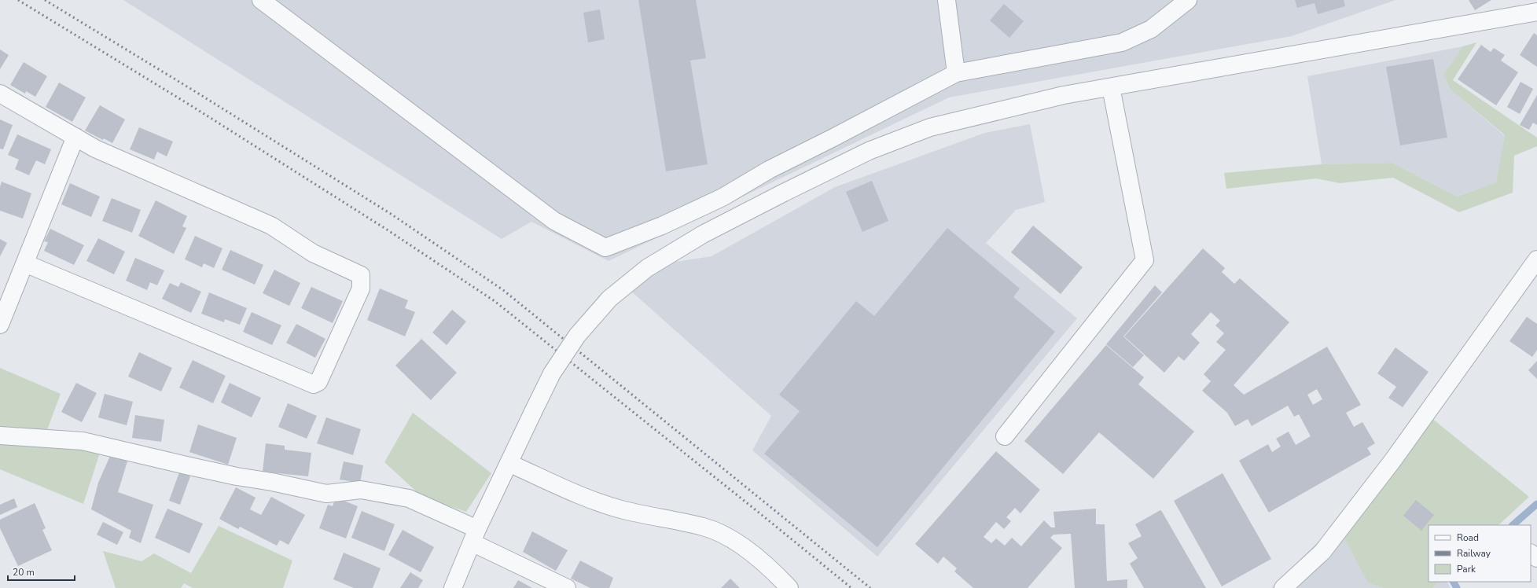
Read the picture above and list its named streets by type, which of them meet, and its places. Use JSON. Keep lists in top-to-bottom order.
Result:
{
  "legend": ["Road", "Railway", "Park"],
  "scale_bar": "20 m"
}
